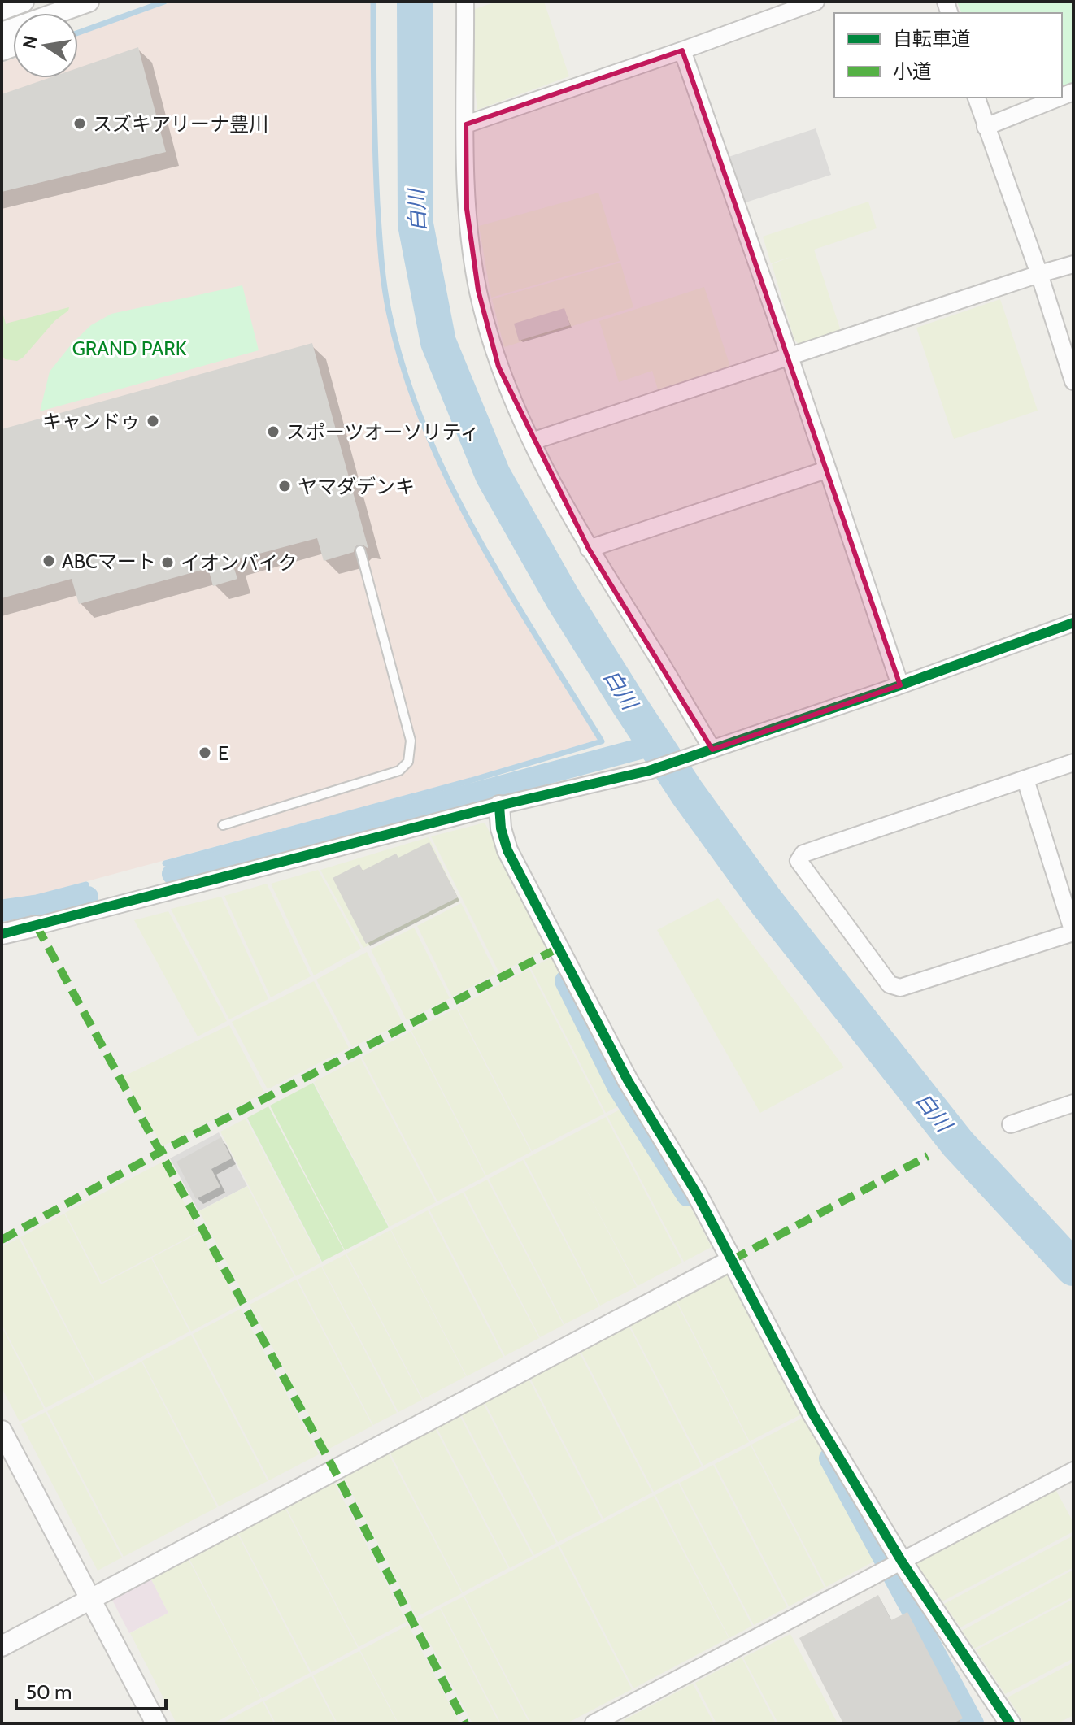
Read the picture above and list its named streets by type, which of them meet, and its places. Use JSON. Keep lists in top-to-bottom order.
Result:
{
  "water": ["白川"],
  "parks": ["GRAND PARK"],
  "places": [
    "スズキアリーナ豊川",
    "キャンドゥ",
    "スポーツオーソリティ",
    "ヤマダデンキ",
    "ABCマート",
    "イオンバイク",
    "E"
  ],
  "legend": ["自転車道", "小道"],
  "scale_bar": "50 m",
  "north": "left"
}
